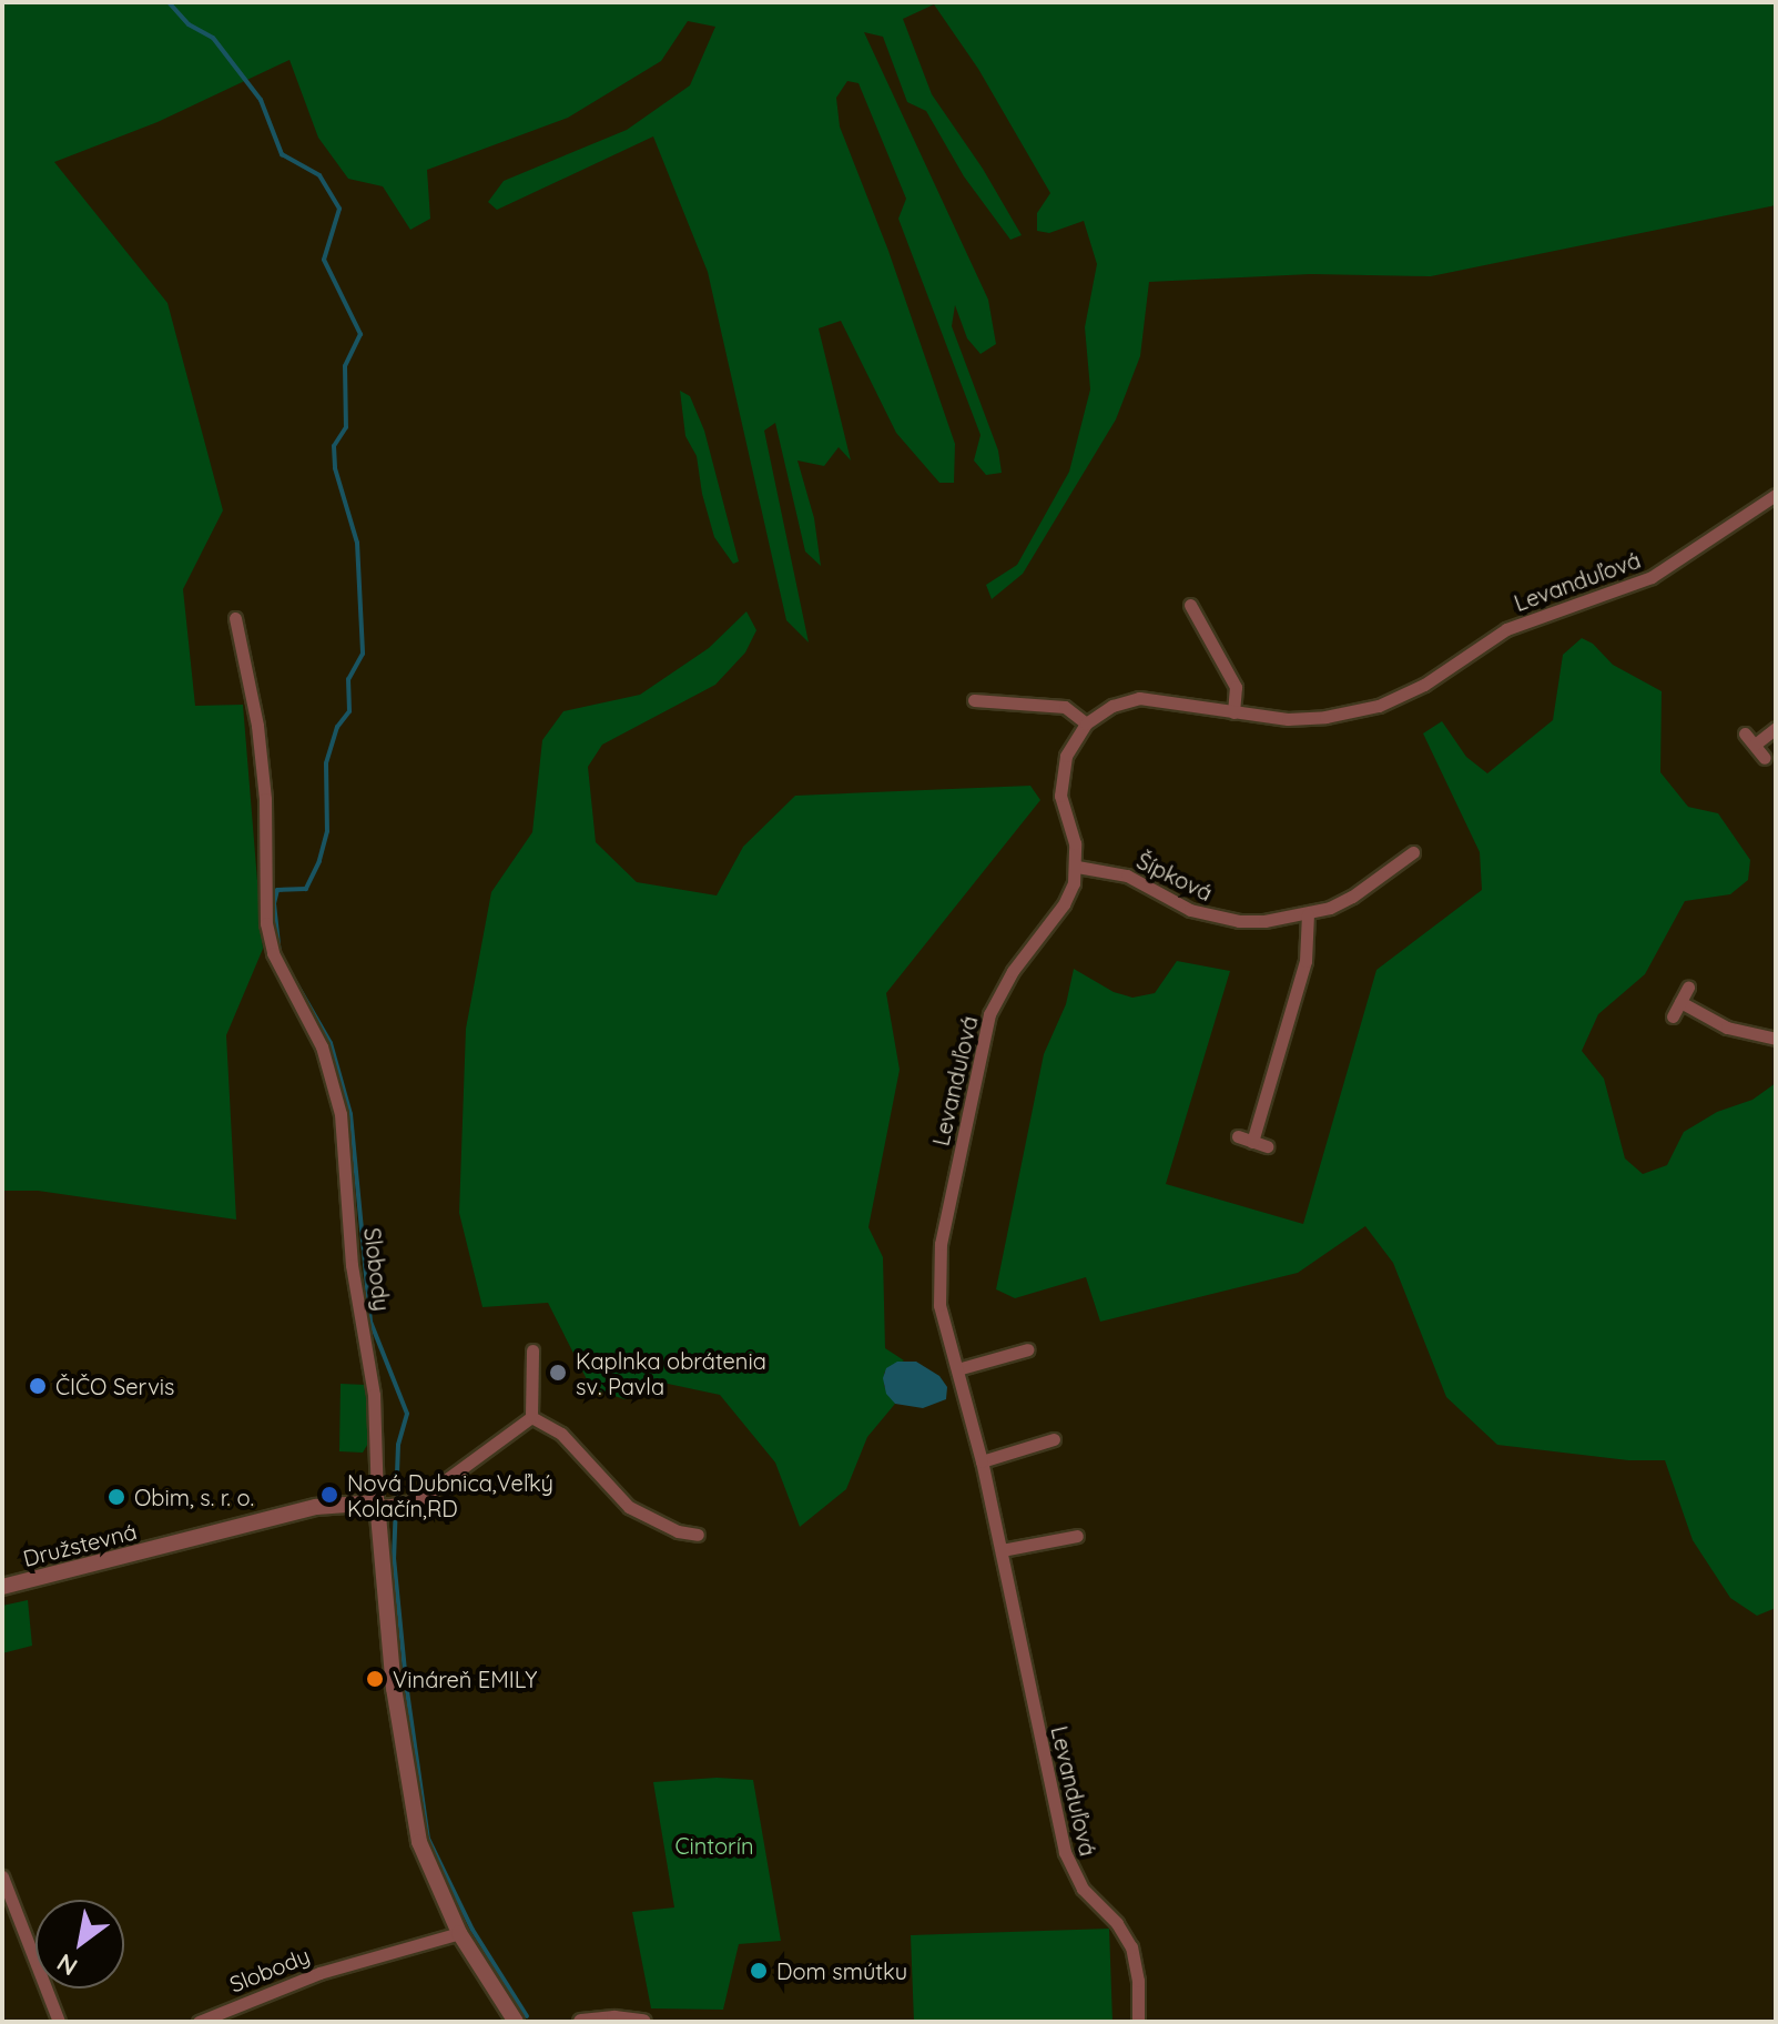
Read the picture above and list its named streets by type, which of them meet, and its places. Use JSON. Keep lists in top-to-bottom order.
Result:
{
  "streets": {
    "street": [
      "Levanduľová",
      "Šípková",
      "Slobody",
      "Družstevná"
    ]
  },
  "crossings": [
    ["Levanduľová", "Šípková"],
    ["Slobody", "Družstevná"]
  ],
  "parks": ["Cintorín"],
  "places": [
    "Kaplnka obrátenia sv. Pavla",
    "ČIČO Servis",
    "Nová Dubnica,Veľký Kolačín,RD",
    "Obim, s. r. o.",
    "Vináreň EMILY",
    "Dom smútku"
  ],
  "north": "bottom left"
}
